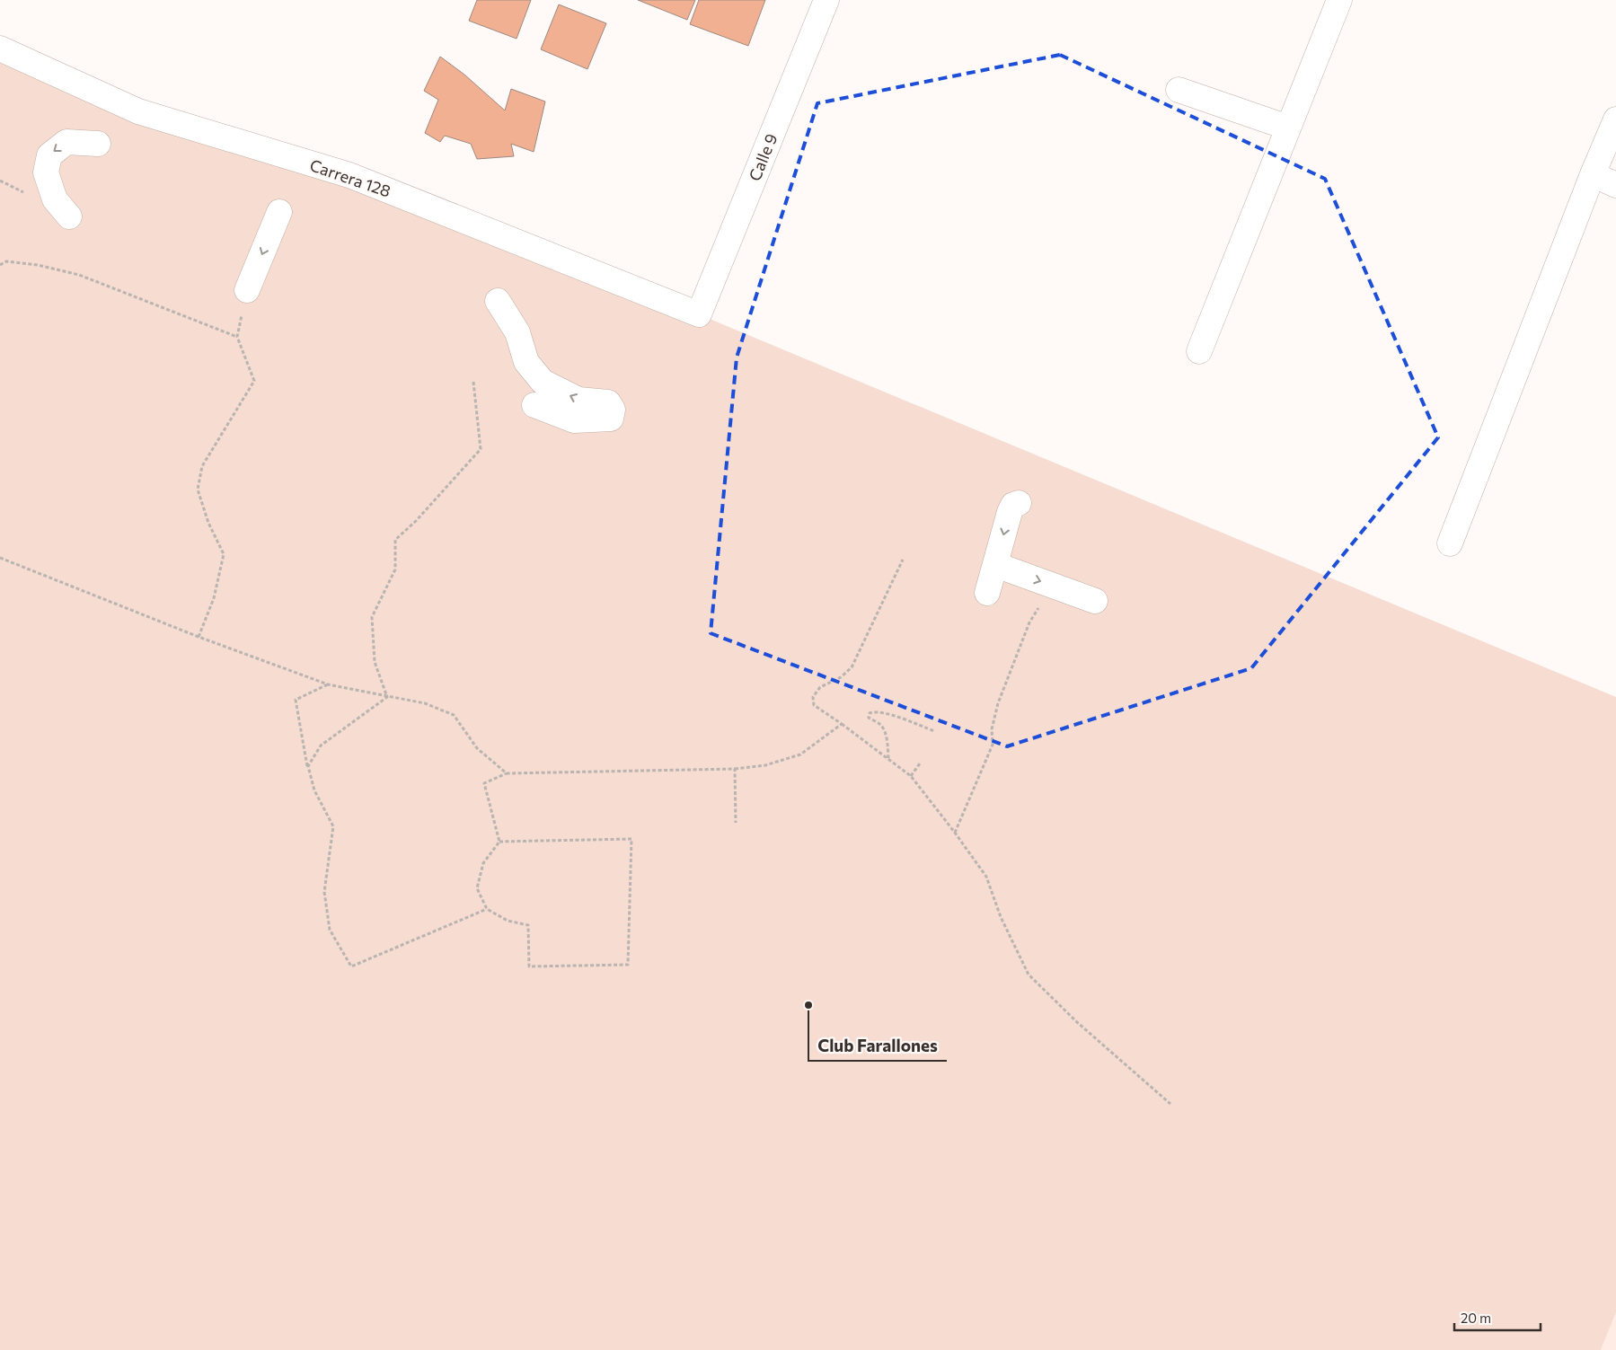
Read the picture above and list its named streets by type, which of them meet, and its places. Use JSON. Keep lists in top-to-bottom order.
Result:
{
  "streets": {
    "street": ["Calle 9", "Carrera 128"]
  },
  "crossings": [
    ["Calle 9", "Carrera 128"]
  ],
  "places": ["Club Farallones"],
  "scale_bar": "20 m"
}
